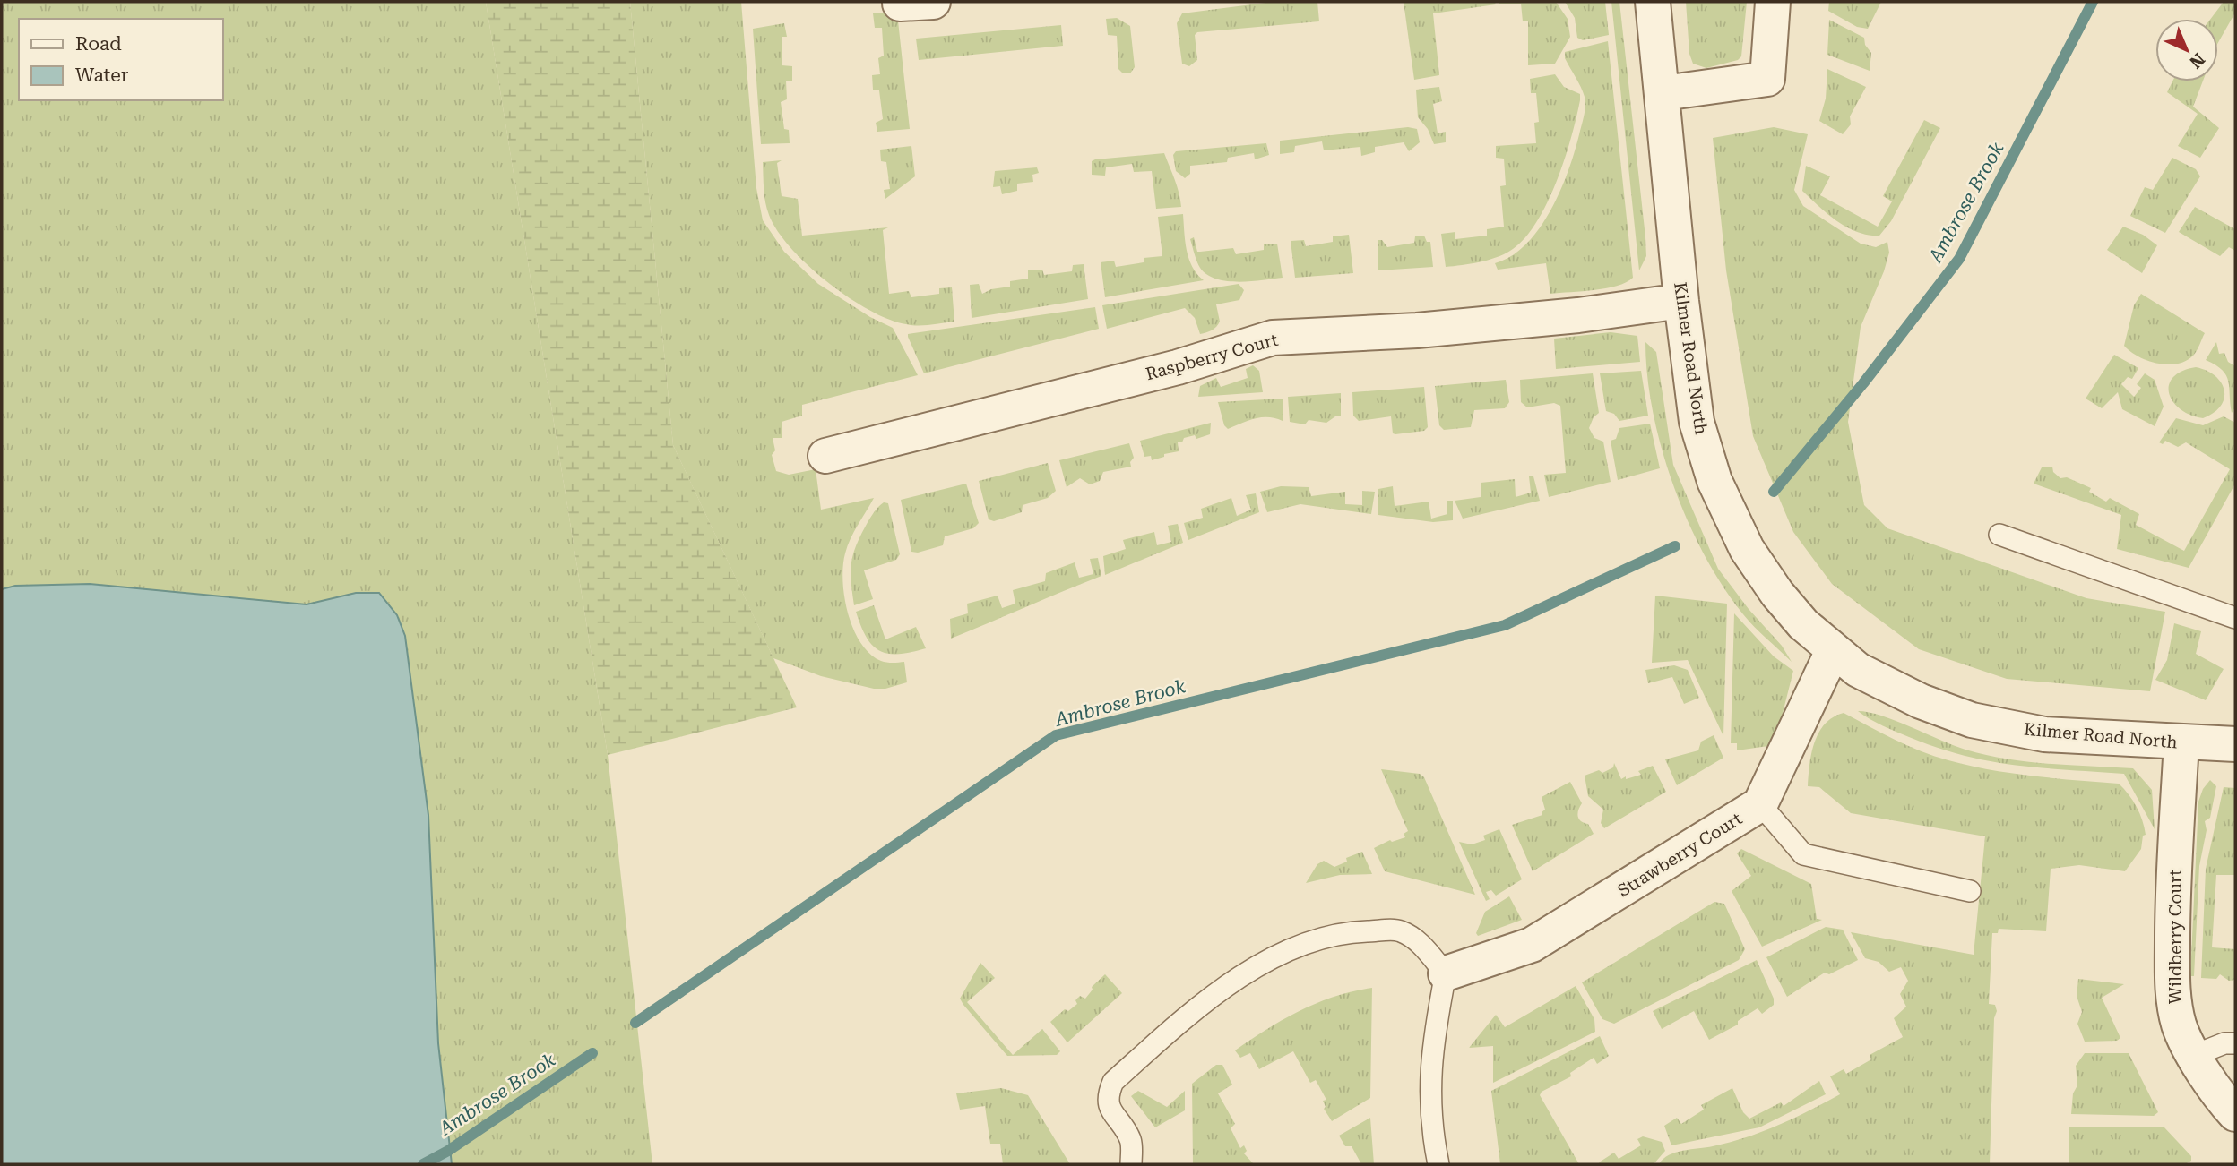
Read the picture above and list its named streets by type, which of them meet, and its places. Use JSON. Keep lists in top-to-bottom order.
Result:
{
  "streets": {
    "street": [
      "Raspberry Court",
      "Kilmer Road North",
      "Strawberry Court",
      "Wildberry Court"
    ]
  },
  "crossings": [
    ["Raspberry Court", "Kilmer Road North"],
    ["Kilmer Road North", "Strawberry Court"],
    ["Kilmer Road North", "Wildberry Court"]
  ],
  "water": ["Ambrose Brook"],
  "legend": ["Road", "Water"],
  "north": "bottom right"
}
